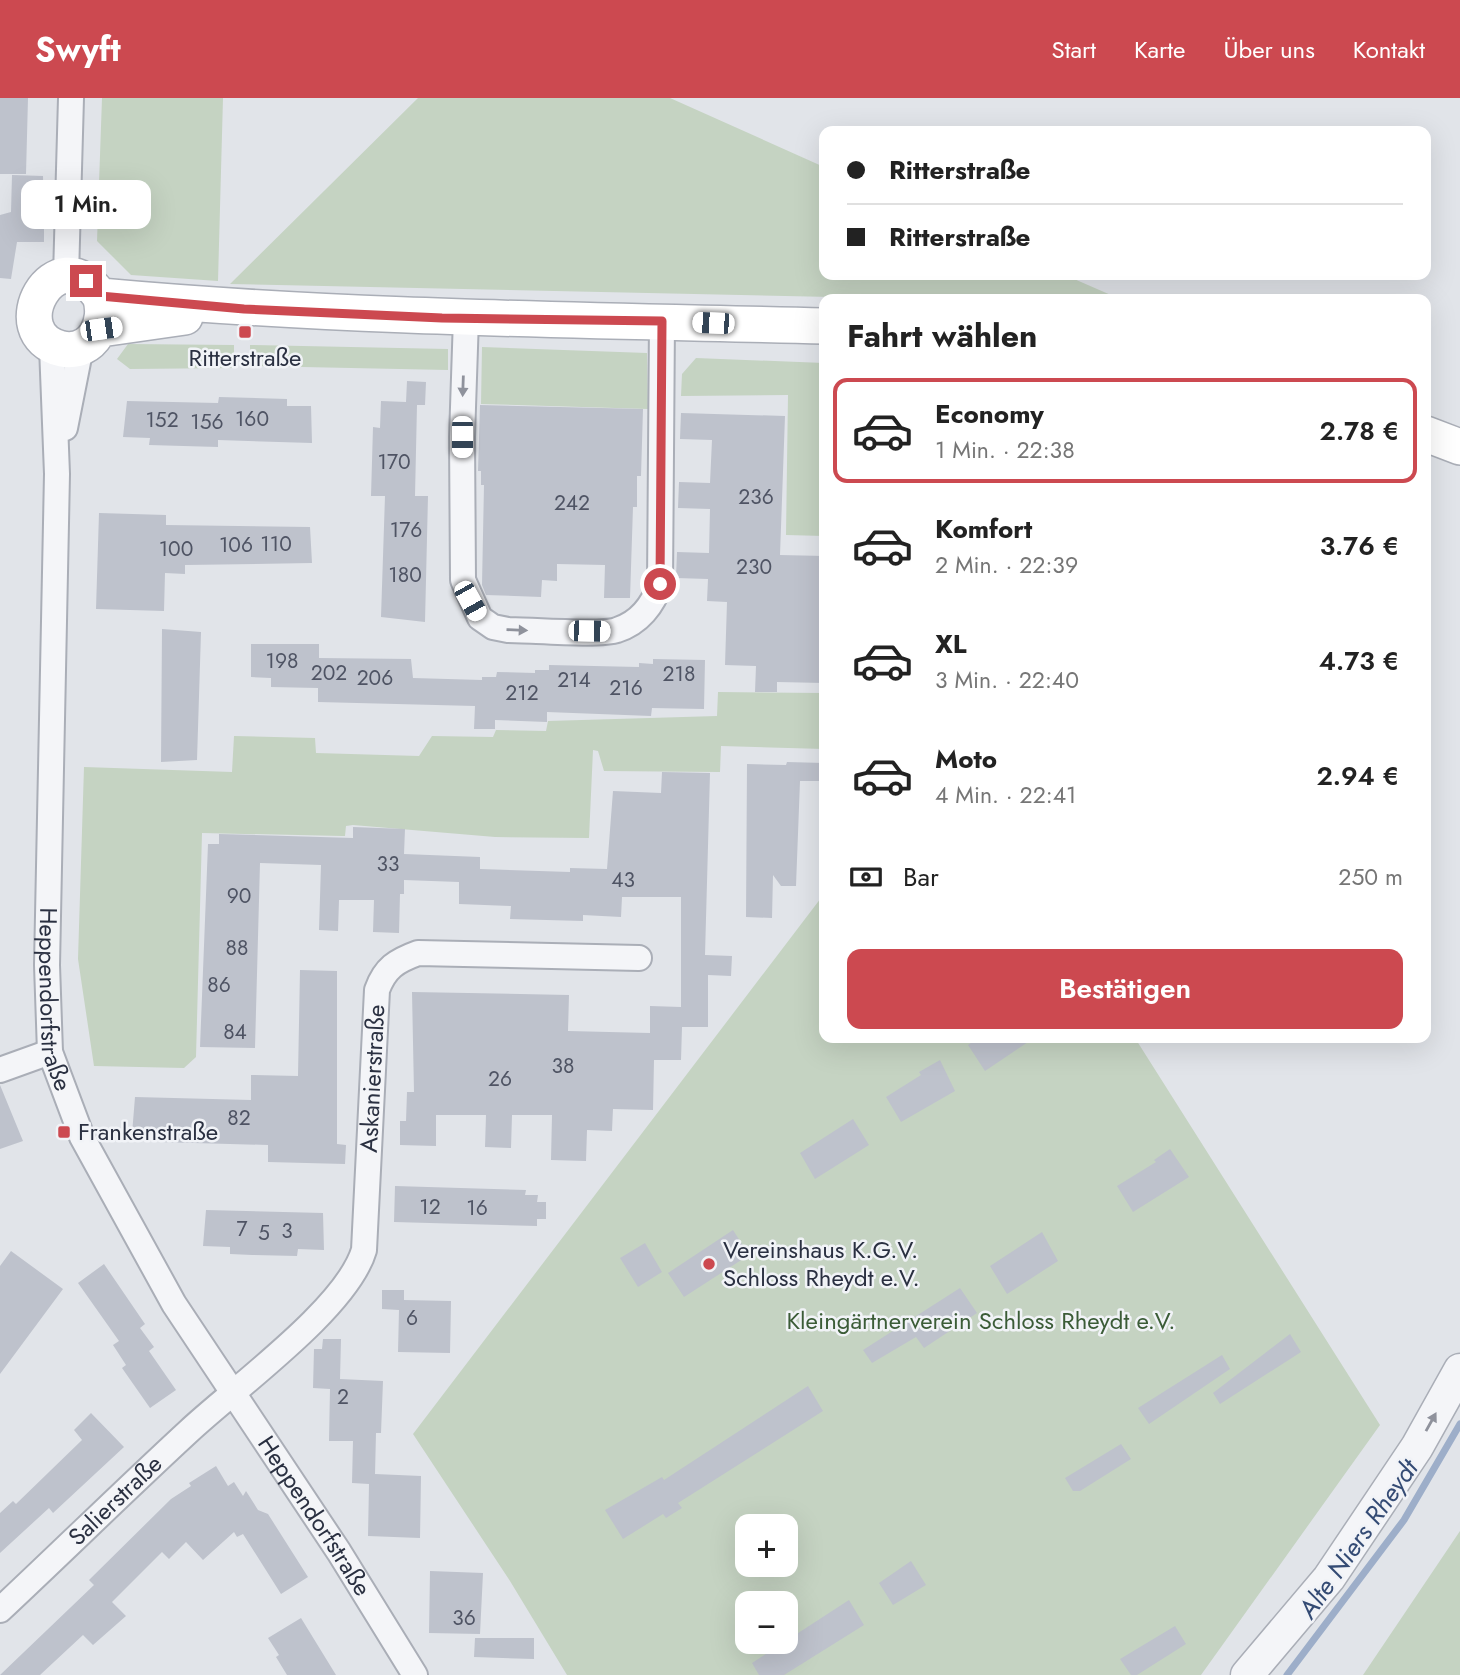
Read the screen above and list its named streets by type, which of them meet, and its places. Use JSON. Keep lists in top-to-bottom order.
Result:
{
  "streets": {
    "street": ["Heppendorfstraße", "Askanierstraße", "Salierstraße"]
  },
  "crossings": [
    ["Heppendorfstraße", "Askanierstraße"],
    ["Heppendorfstraße", "Salierstraße"],
    ["Askanierstraße", "Salierstraße"]
  ],
  "water": ["Alte Niers Rheydt"],
  "parks": ["Kleingärtnerverein Schloss Rheydt e.V."],
  "places": {
    "transit": ["Ritterstraße", "Frankenstraße"],
    "other": ["Vereinshaus K.G.V. Schloss Rheydt e.V."]
  },
  "house_numbers": [
    "160",
    "152",
    "156",
    "170",
    "236",
    "242",
    "176",
    "110",
    "106",
    "100",
    "230",
    "180",
    "198",
    "202",
    "218",
    "206",
    "214",
    "216",
    "212",
    "33",
    "43",
    "90",
    "88",
    "86",
    "84",
    "38",
    "26",
    "82",
    "12",
    "16",
    "7",
    "3",
    "5",
    "6",
    "2",
    "36"
  ],
  "page": {
    "header": "Swyft",
    "nav": [
      "Start",
      "Karte",
      "Über uns",
      "Kontakt"
    ],
    "banner": ["Ritterstraße", "Ritterstraße"],
    "bubble": "1 Min.",
    "heading": "Fahrt wählen",
    "list": [
      {
        "name": "Economy",
        "note": "1 Min. · 22:38",
        "value": "2.78 €"
      },
      {
        "name": "Komfort",
        "note": "2 Min. · 22:39",
        "value": "3.76 €"
      },
      {
        "name": "XL",
        "note": "3 Min. · 22:40",
        "value": "4.73 €"
      },
      {
        "name": "Moto",
        "note": "4 Min. · 22:41",
        "value": "2.94 €"
      }
    ],
    "pay": ["Bar", "250 m"],
    "buttons": "Bestätigen",
    "map_buttons": ["+", "−"]
  }
}
